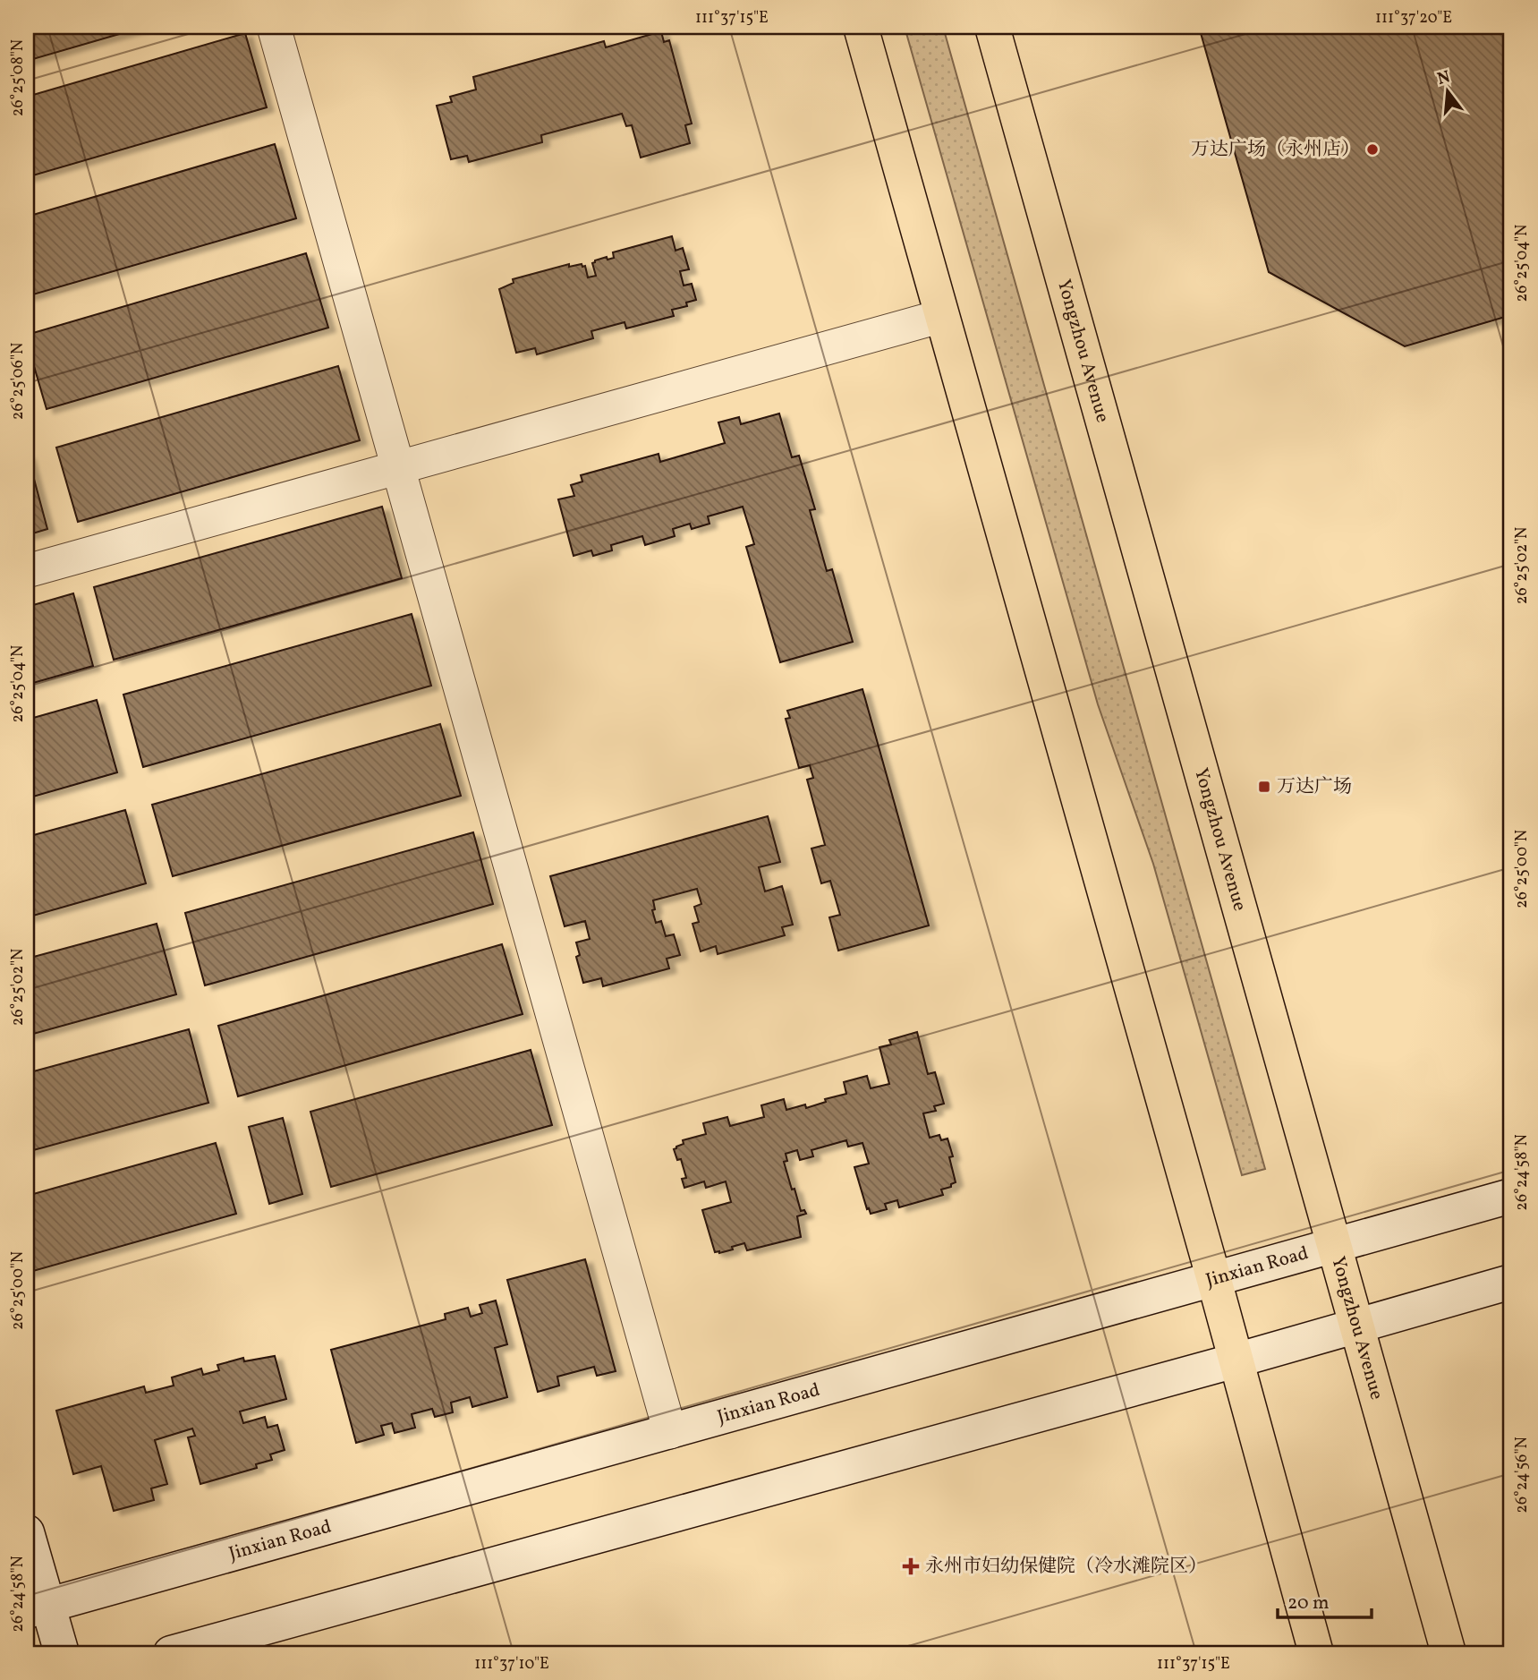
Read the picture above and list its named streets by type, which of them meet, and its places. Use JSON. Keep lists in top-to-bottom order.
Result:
{
  "streets": {
    "main road": ["Yongzhou Avenue"],
    "street": ["Jinxian Road"]
  },
  "crossings": [
    ["Yongzhou Avenue", "Jinxian Road"]
  ],
  "places": {
    "other": ["万达广场（永州店）"],
    "transit": ["万达广场"],
    "health": ["永州市妇幼保健院（冷水滩院区）"]
  },
  "scale_bar": "20 m",
  "north": "top",
  "coordinates": [
    "111°37'15\"E",
    "111°37'20\"E",
    "26°25'08\"N",
    "26°25'04\"N",
    "26°25'06\"N",
    "26°25'02\"N",
    "26°25'00\"N",
    "26°24'58\"N",
    "26°24'56\"N",
    "111°37'10\"E"
  ]
}
